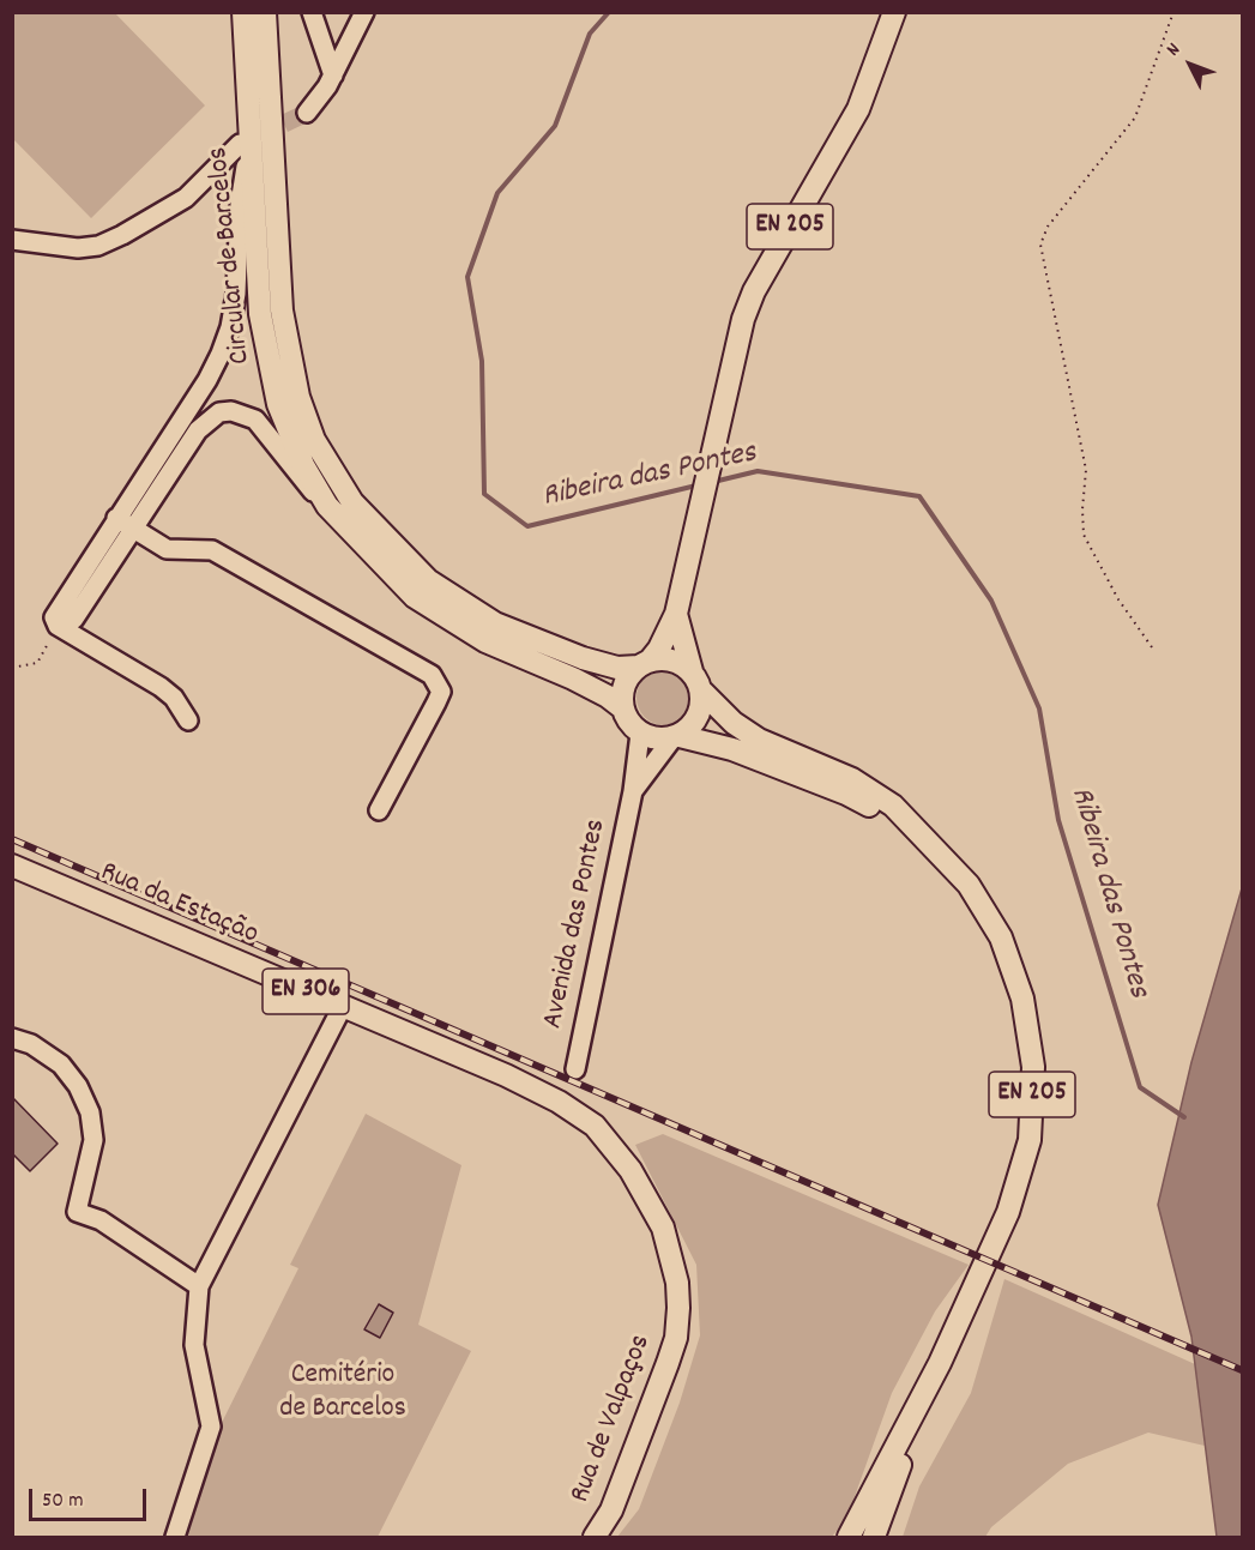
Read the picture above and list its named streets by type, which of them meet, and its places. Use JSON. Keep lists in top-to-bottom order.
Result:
{
  "streets": {
    "main road": [
      "EN 205",
      "Circular de Barcelos",
      "Rua da Estação",
      "EN 306",
      "Rua de Valpaços"
    ],
    "street": ["Avenida das Pontes"]
  },
  "crossings": [
    ["EN 205", "Circular de Barcelos"],
    ["EN 205", "Avenida das Pontes"],
    ["Circular de Barcelos", "Avenida das Pontes"],
    ["Rua da Estação", "Rua de Valpaços"]
  ],
  "water": ["Ribeira das Pontes"],
  "parks": ["Cemitério de Barcelos"],
  "scale_bar": "50 m",
  "north": "top left"
}
